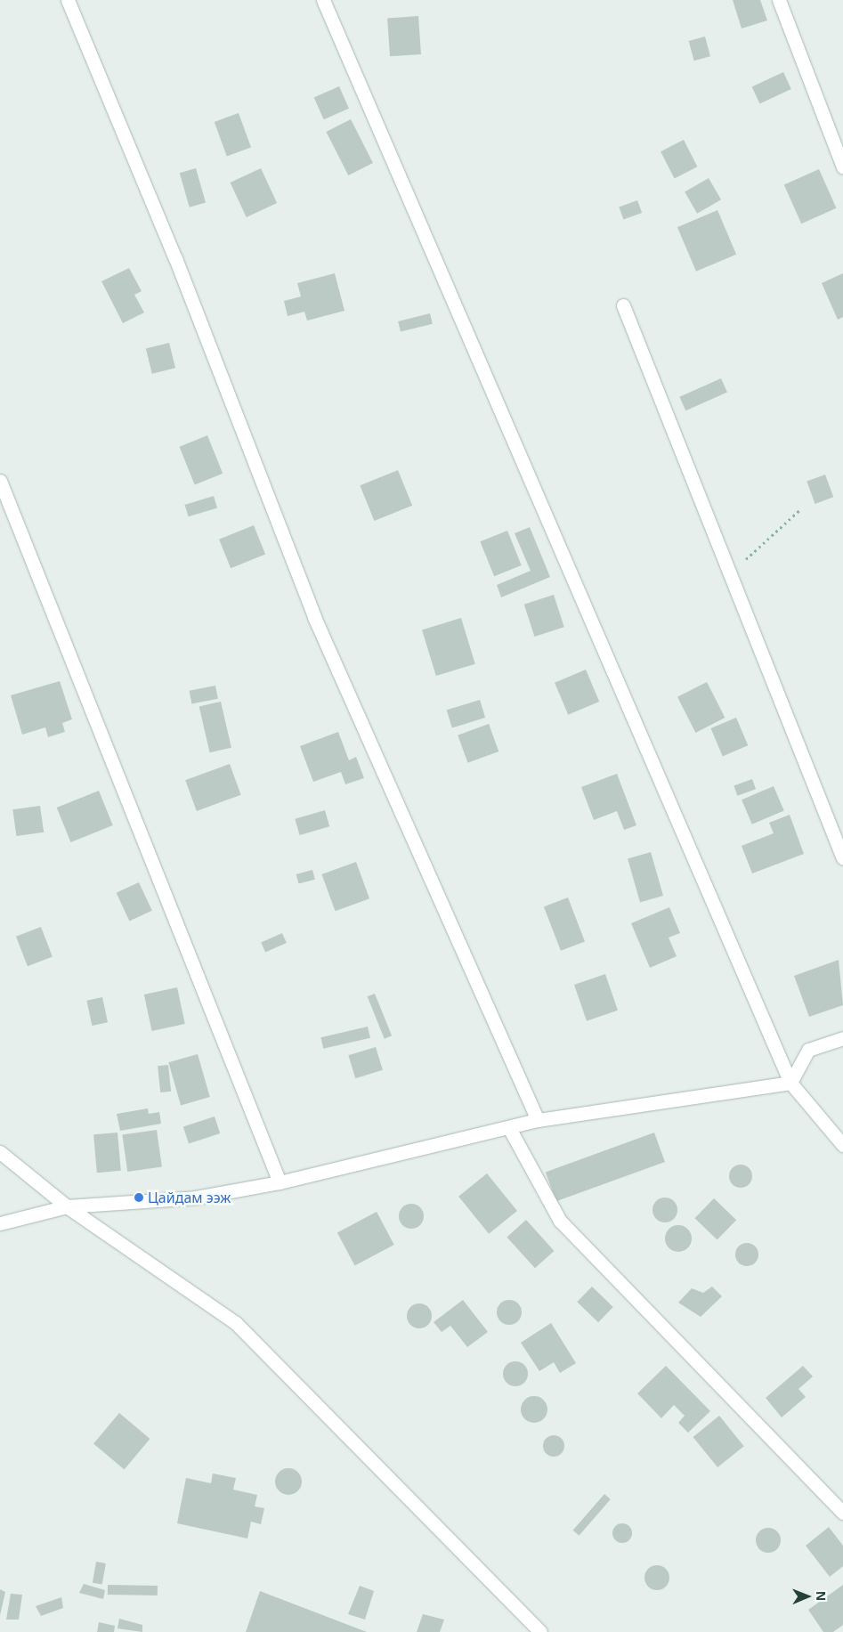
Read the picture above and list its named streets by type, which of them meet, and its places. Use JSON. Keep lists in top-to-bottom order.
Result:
{
  "places": ["Цайдам ээж"],
  "north": "right"
}
